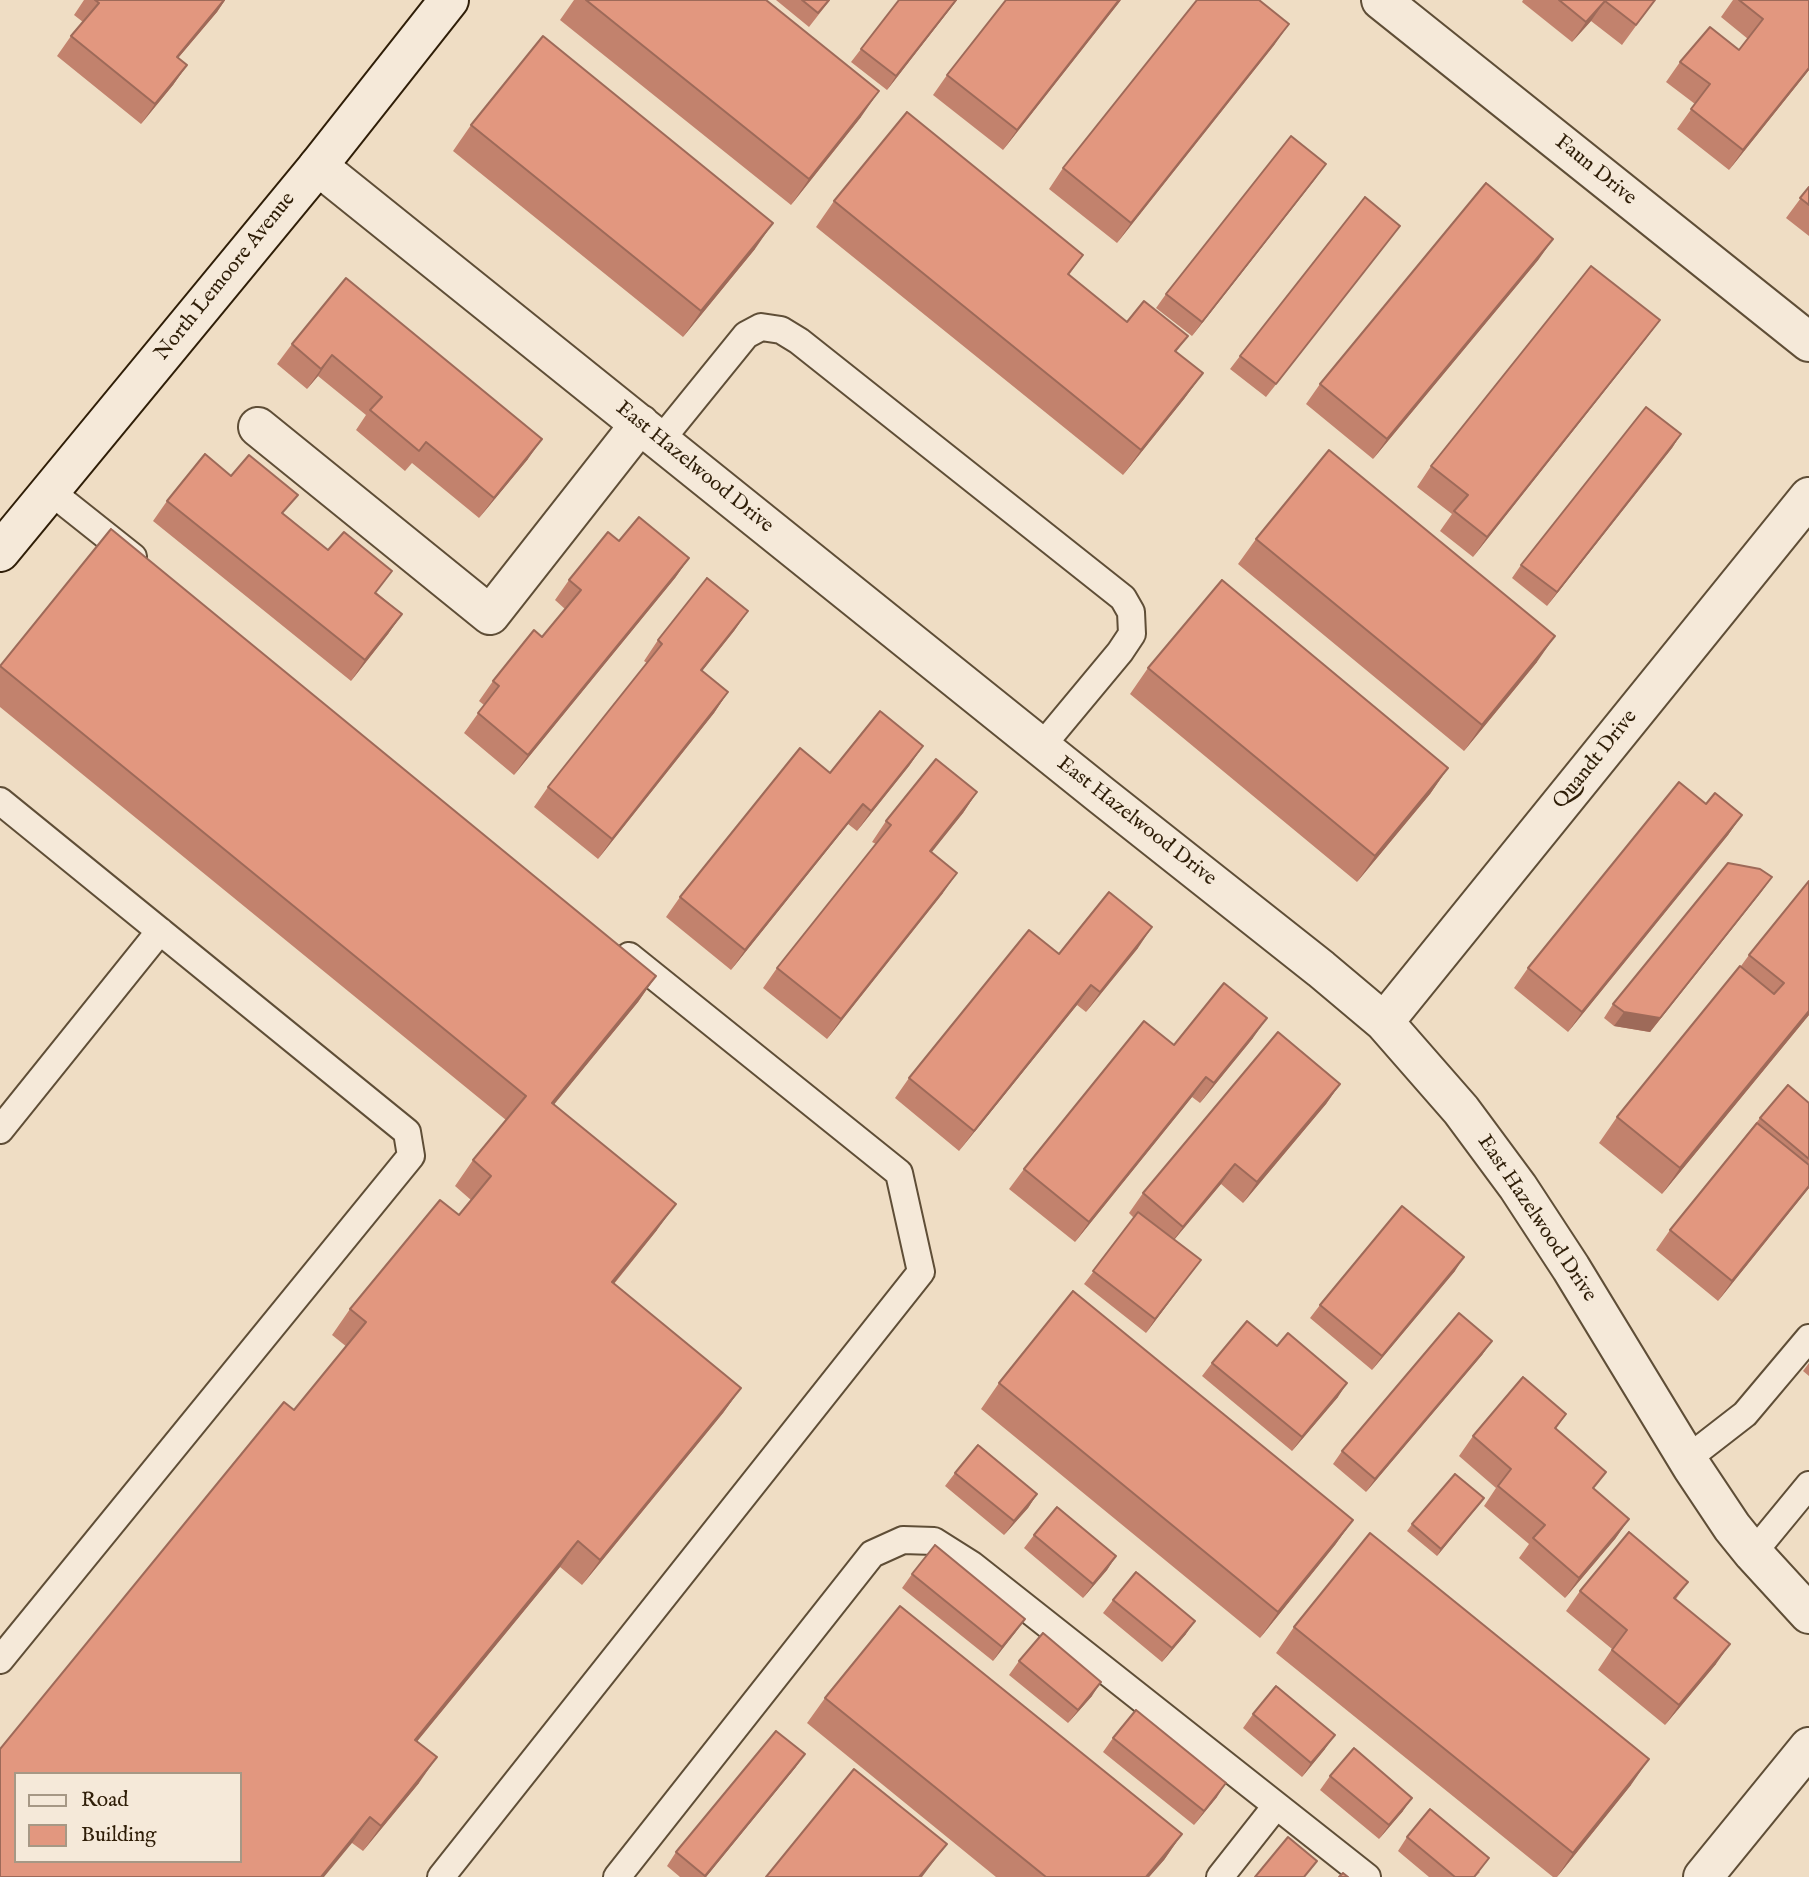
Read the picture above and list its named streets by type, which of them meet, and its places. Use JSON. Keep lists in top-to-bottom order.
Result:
{
  "streets": {
    "street": [
      "Faun Drive",
      "North Lemoore Avenue",
      "East Hazelwood Drive",
      "Quandt Drive"
    ]
  },
  "crossings": [
    ["North Lemoore Avenue", "East Hazelwood Drive"],
    ["East Hazelwood Drive", "Quandt Drive"]
  ],
  "legend": ["Road", "Building"]
}
